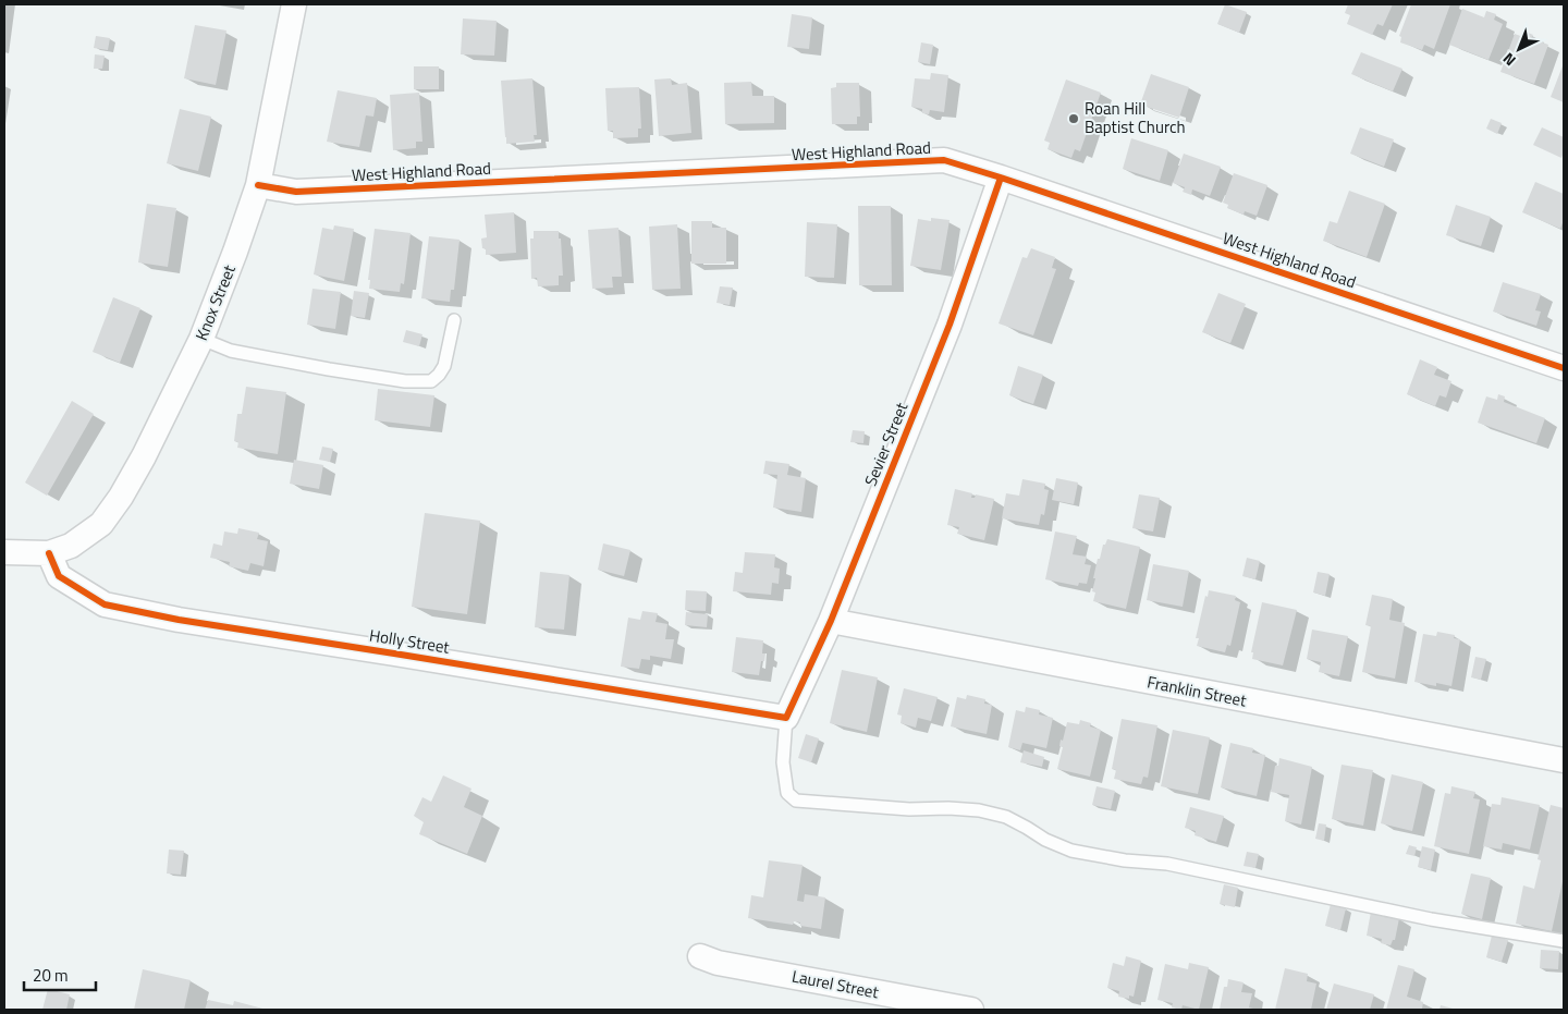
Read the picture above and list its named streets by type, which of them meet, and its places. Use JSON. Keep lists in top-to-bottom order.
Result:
{
  "streets": {
    "street": [
      "West Highland Road",
      "Knox Street",
      "Sevier Street",
      "Holly Street",
      "Franklin Street",
      "Laurel Street"
    ]
  },
  "crossings": [
    ["West Highland Road", "Knox Street"],
    ["West Highland Road", "Sevier Street"],
    ["Knox Street", "Holly Street"],
    ["Sevier Street", "Holly Street"],
    ["Sevier Street", "Franklin Street"]
  ],
  "places": ["Roan Hill Baptist Church"],
  "scale_bar": "20 m",
  "north": "bottom left"
}
